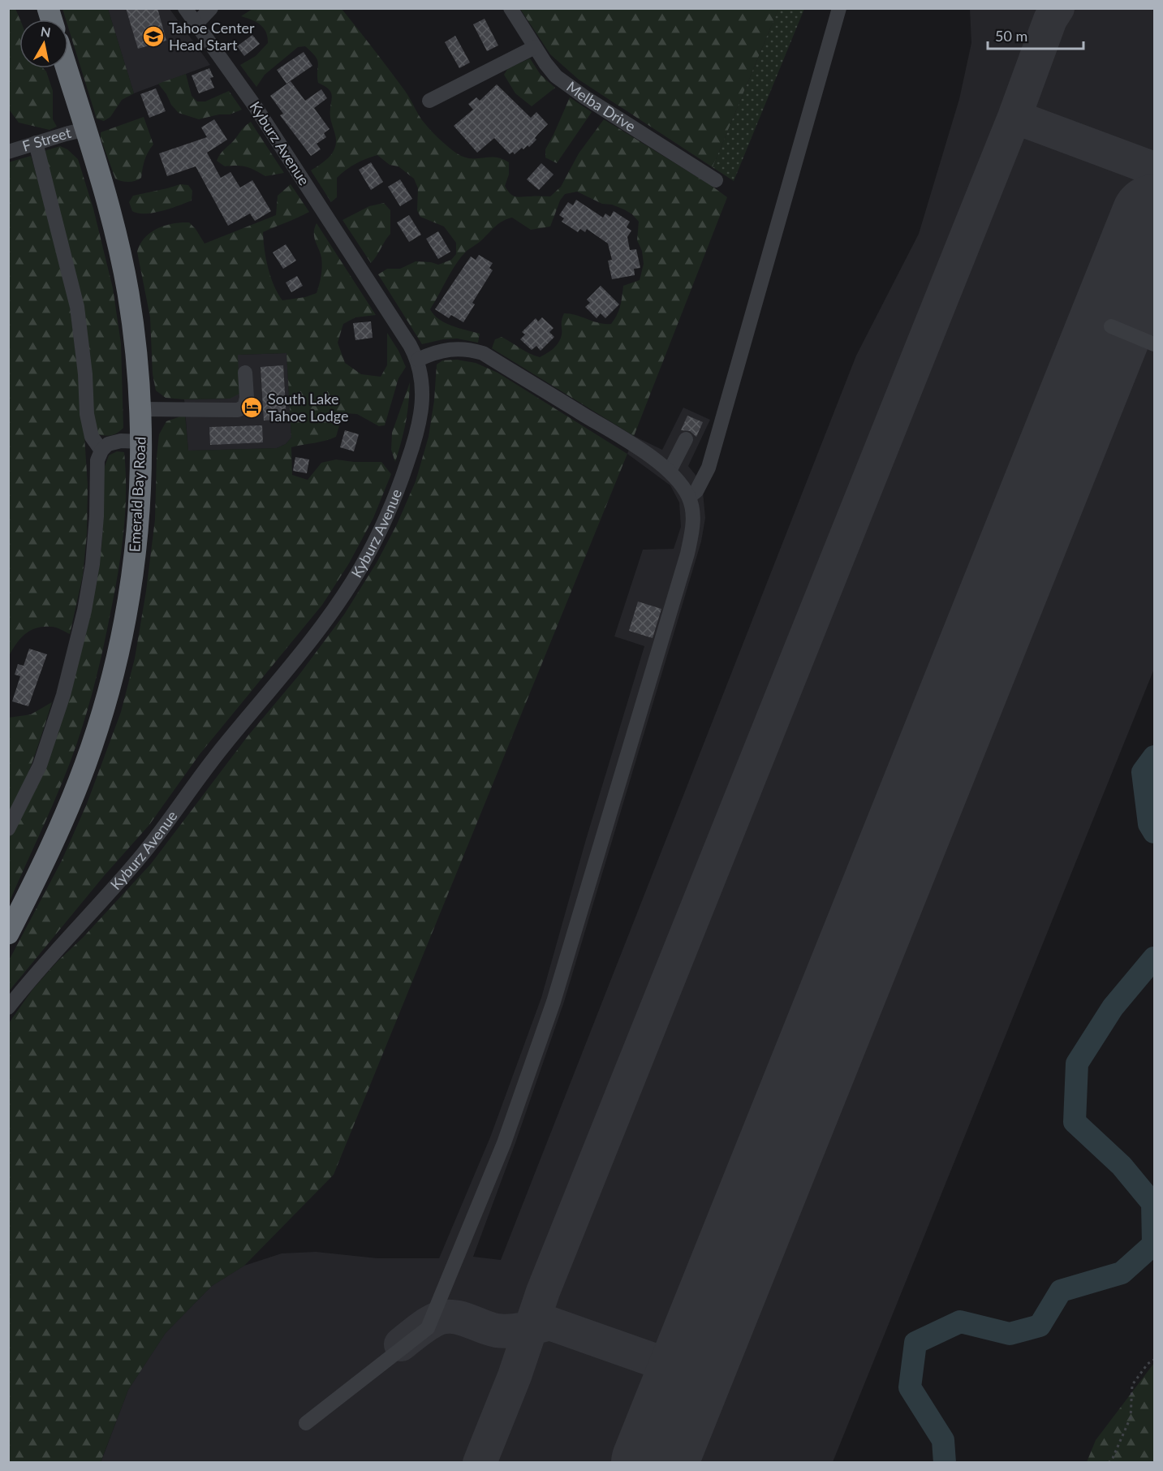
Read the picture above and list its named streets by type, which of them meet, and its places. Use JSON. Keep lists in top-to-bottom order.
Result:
{
  "streets": {
    "highway": ["Emerald Bay Road"],
    "street": ["Melba Drive", "F Street", "Kyburz Avenue"]
  },
  "crossings": [
    ["F Street", "Emerald Bay Road"]
  ],
  "places": {
    "school or university": ["Tahoe Center Head Start"],
    "hotel": ["South Lake Tahoe Lodge"]
  },
  "scale_bar": "50 m",
  "north": "top"
}
